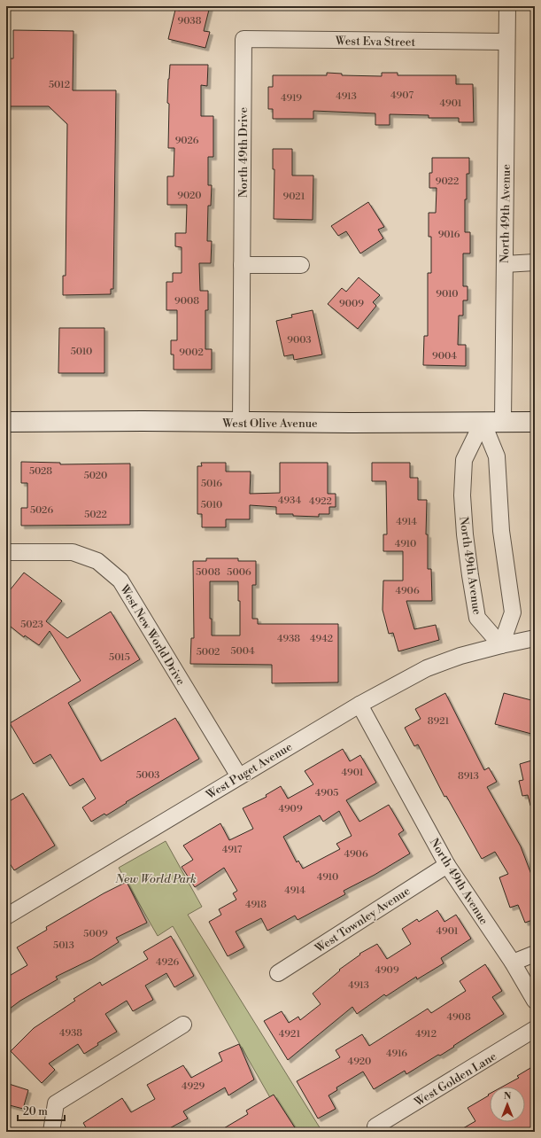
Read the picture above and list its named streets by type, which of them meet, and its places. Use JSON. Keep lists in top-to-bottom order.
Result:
{
  "streets": {
    "main road": ["West Olive Avenue"],
    "street": [
      "West Eva Street",
      "North 49th Drive",
      "North 49th Avenue",
      "West New World Drive",
      "West Puget Avenue",
      "West Townley Avenue",
      "West Golden Lane"
    ]
  },
  "crossings": [
    ["West Eva Street", "North 49th Drive"],
    ["West Eva Street", "North 49th Avenue"],
    ["North 49th Drive", "West Olive Avenue"],
    ["North 49th Avenue", "West Olive Avenue"],
    ["North 49th Avenue", "West Puget Avenue"],
    ["North 49th Avenue", "West Townley Avenue"],
    ["West New World Drive", "West Puget Avenue"]
  ],
  "parks": ["New World Park"],
  "house_numbers": [
    "9038",
    "5012",
    "4907",
    "4913",
    "4919",
    "4901",
    "9026",
    "9022",
    "9020",
    "9021",
    "9016",
    "9010",
    "9008",
    "9009",
    "9003",
    "5010",
    "9002",
    "9004",
    "5028",
    "5020",
    "5016",
    "4934",
    "4922",
    "5010",
    "5026",
    "5022",
    "4914",
    "4910",
    "5008",
    "5006",
    "4906",
    "5023",
    "4938",
    "4942",
    "5004",
    "5002",
    "5015",
    "8921",
    "4901",
    "5003",
    "8913",
    "4905",
    "4909",
    "4917",
    "4906",
    "4910",
    "4914",
    "4918",
    "4901",
    "5009",
    "5013",
    "4926",
    "4909",
    "4913",
    "4908",
    "4938",
    "4921",
    "4912",
    "4916",
    "4920",
    "4929"
  ],
  "scale_bar": "20 m",
  "north": "top"
}
